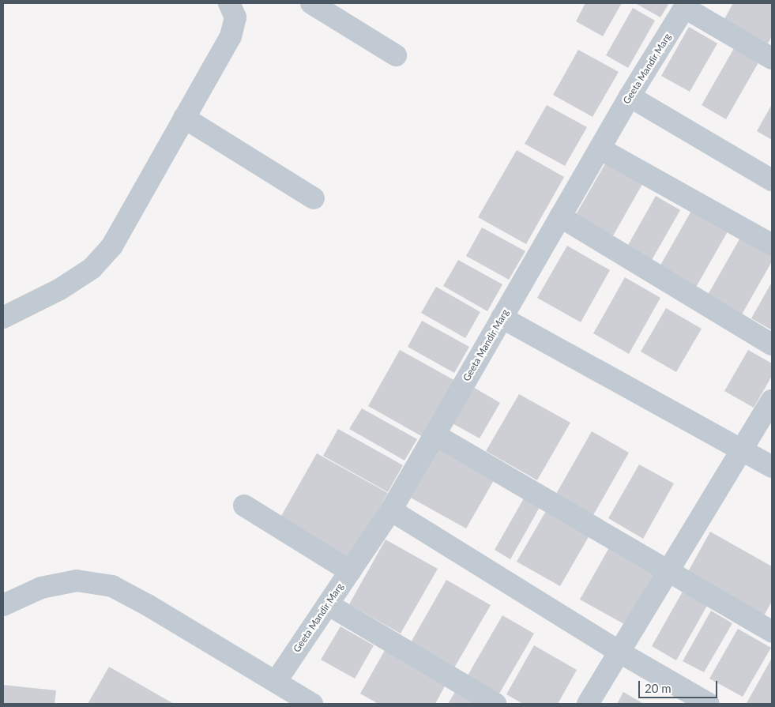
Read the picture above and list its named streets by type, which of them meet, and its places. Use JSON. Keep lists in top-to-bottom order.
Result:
{
  "streets": {
    "street": ["Geeta Mandir Marg"]
  },
  "scale_bar": "20 m"
}
